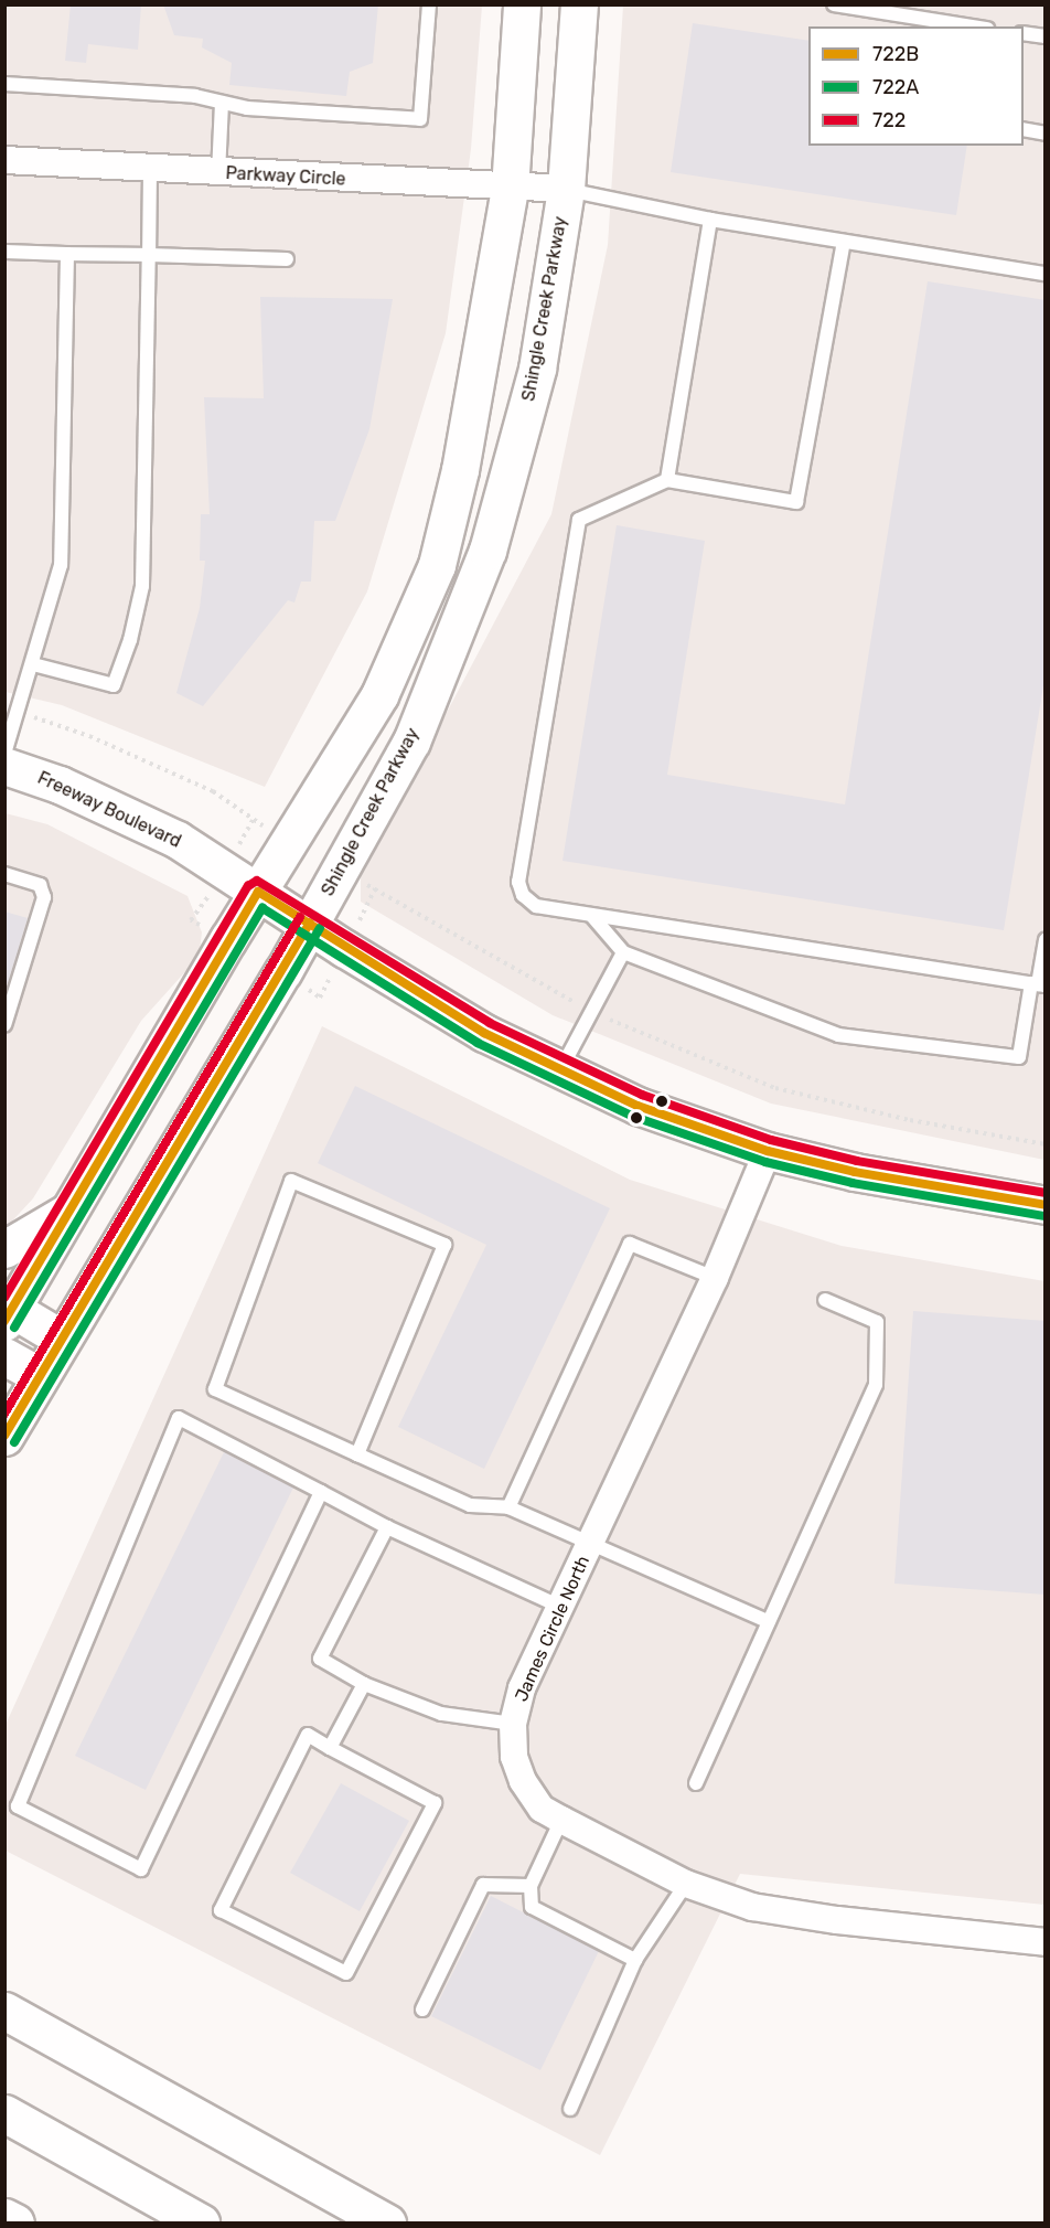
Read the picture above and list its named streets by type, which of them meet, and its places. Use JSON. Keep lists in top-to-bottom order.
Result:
{
  "streets": {
    "main road": ["Shingle Creek Parkway", "Freeway Boulevard"],
    "street": ["Parkway Circle", "James Circle North"]
  },
  "crossings": [
    ["Parkway Circle", "Shingle Creek Parkway"],
    ["Shingle Creek Parkway", "Freeway Boulevard"],
    ["Freeway Boulevard", "James Circle North"]
  ],
  "lines": ["transit line 722", "transit line 722B", "transit line 722A"],
  "legend": ["722B", "722A", "722"]
}
